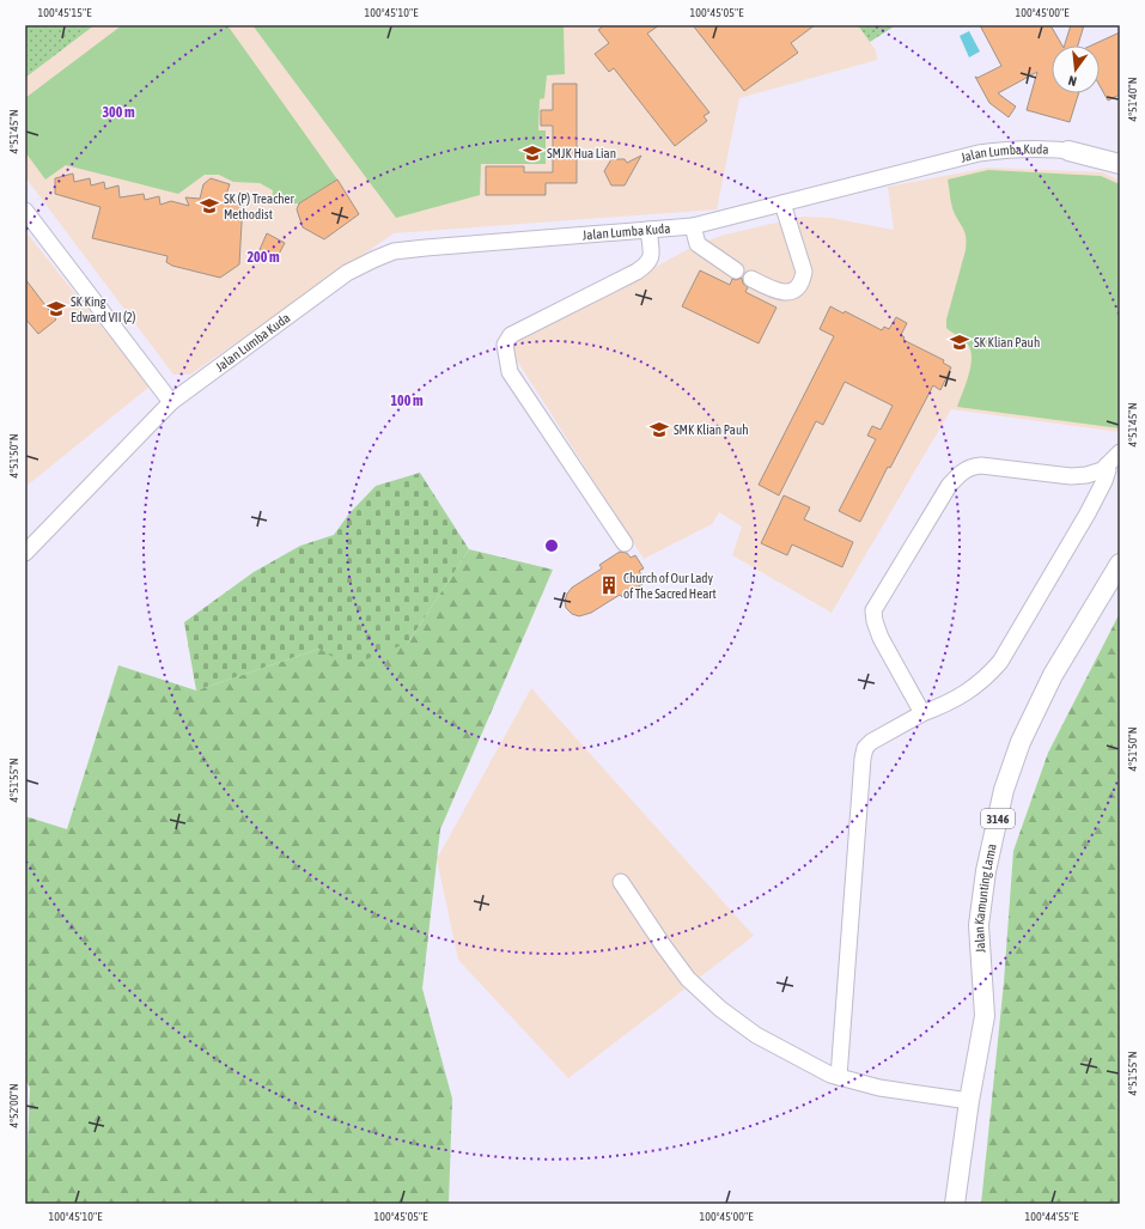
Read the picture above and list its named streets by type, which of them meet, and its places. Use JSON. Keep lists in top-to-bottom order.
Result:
{
  "streets": {
    "main road": ["3146", "Jalan Kamunting Lama"],
    "street": ["Jalan Lumba Kuda"]
  },
  "places": {
    "school or university": [
      "SMJK Hua Lian",
      "SK (P) Treacher Methodist",
      "SK King Edward VII (2)",
      "SK Klian Pauh",
      "SMK Klian Pauh"
    ],
    "building": ["Church of Our Lady of The Sacred Heart"]
  },
  "north": "bottom",
  "coordinates": [
    "100°45'15\"E",
    "100°45'10\"E",
    "100°45'05\"E",
    "100°45'00\"E",
    "4°51'40\"N",
    "4°51'45\"N",
    "4°51'50\"N",
    "4°51'55\"N",
    "4°52'00\"N",
    "100°44'55\"E"
  ],
  "rings": ["300 m", "200 m", "100 m"]
}
